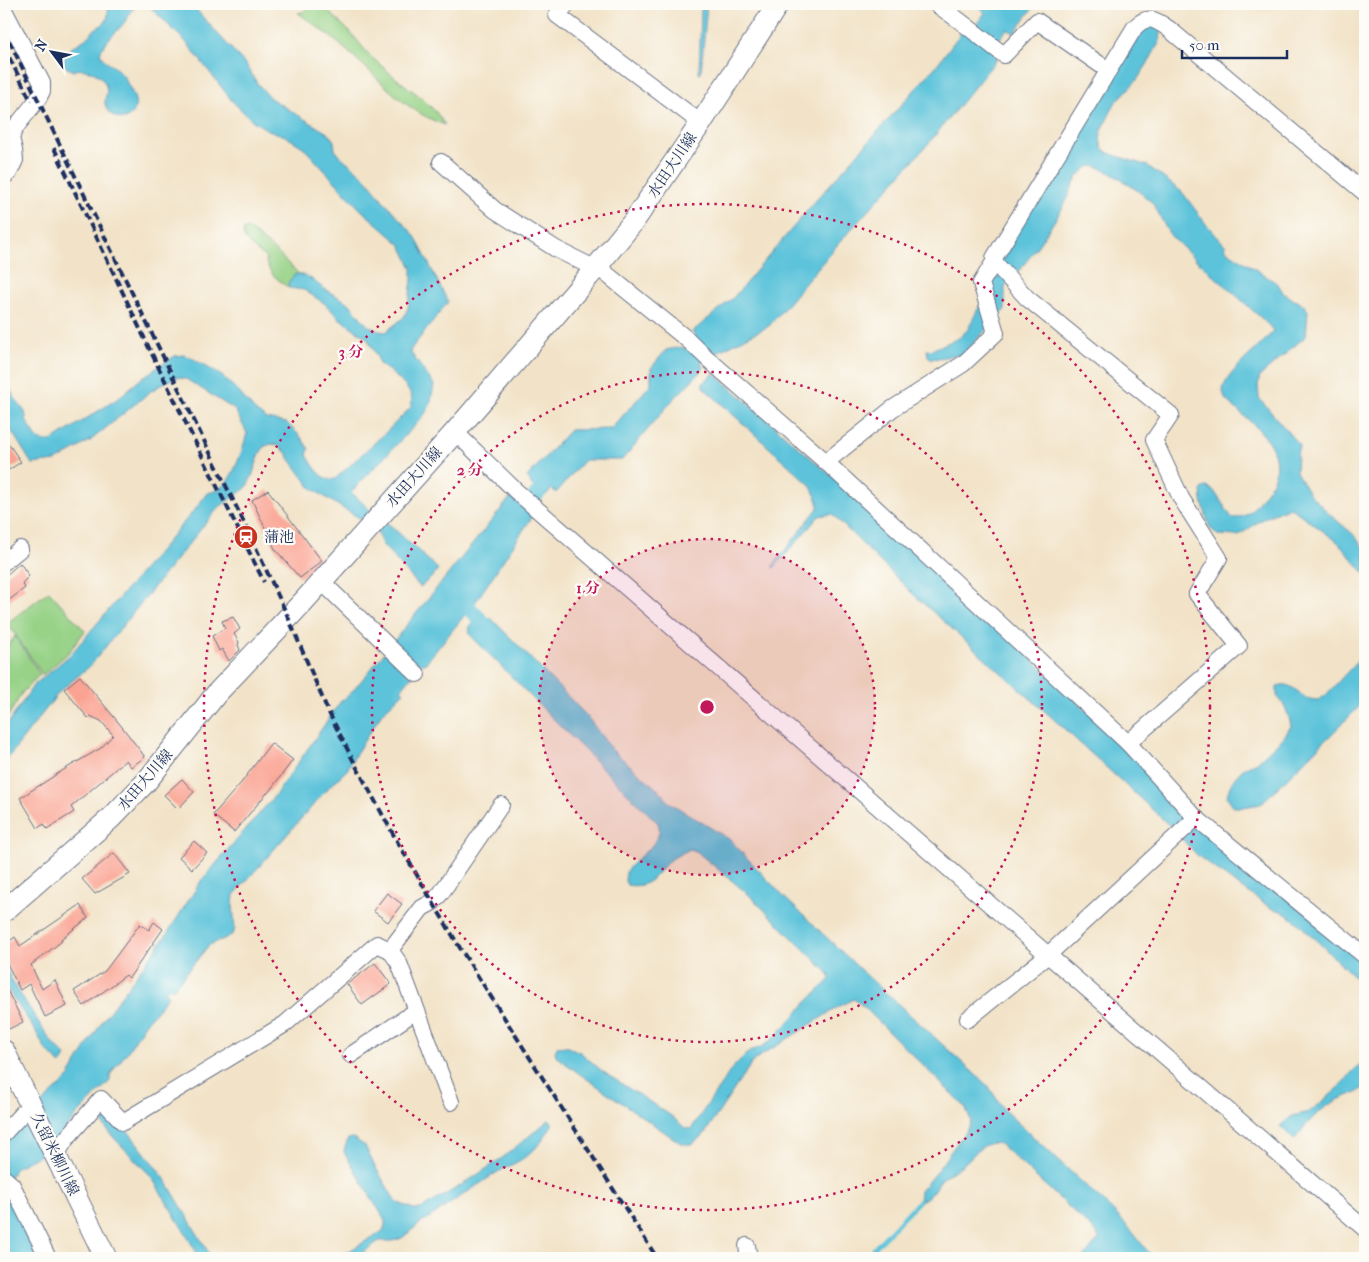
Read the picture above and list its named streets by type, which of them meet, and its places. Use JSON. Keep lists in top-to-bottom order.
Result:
{
  "streets": {
    "main road": ["水田大川線", "久留米柳川線"]
  },
  "places": {
    "station": ["蒲池"]
  },
  "scale_bar": "50 m",
  "north": "top left",
  "rings": ["3 分", "2 分", "1 分"]
}
